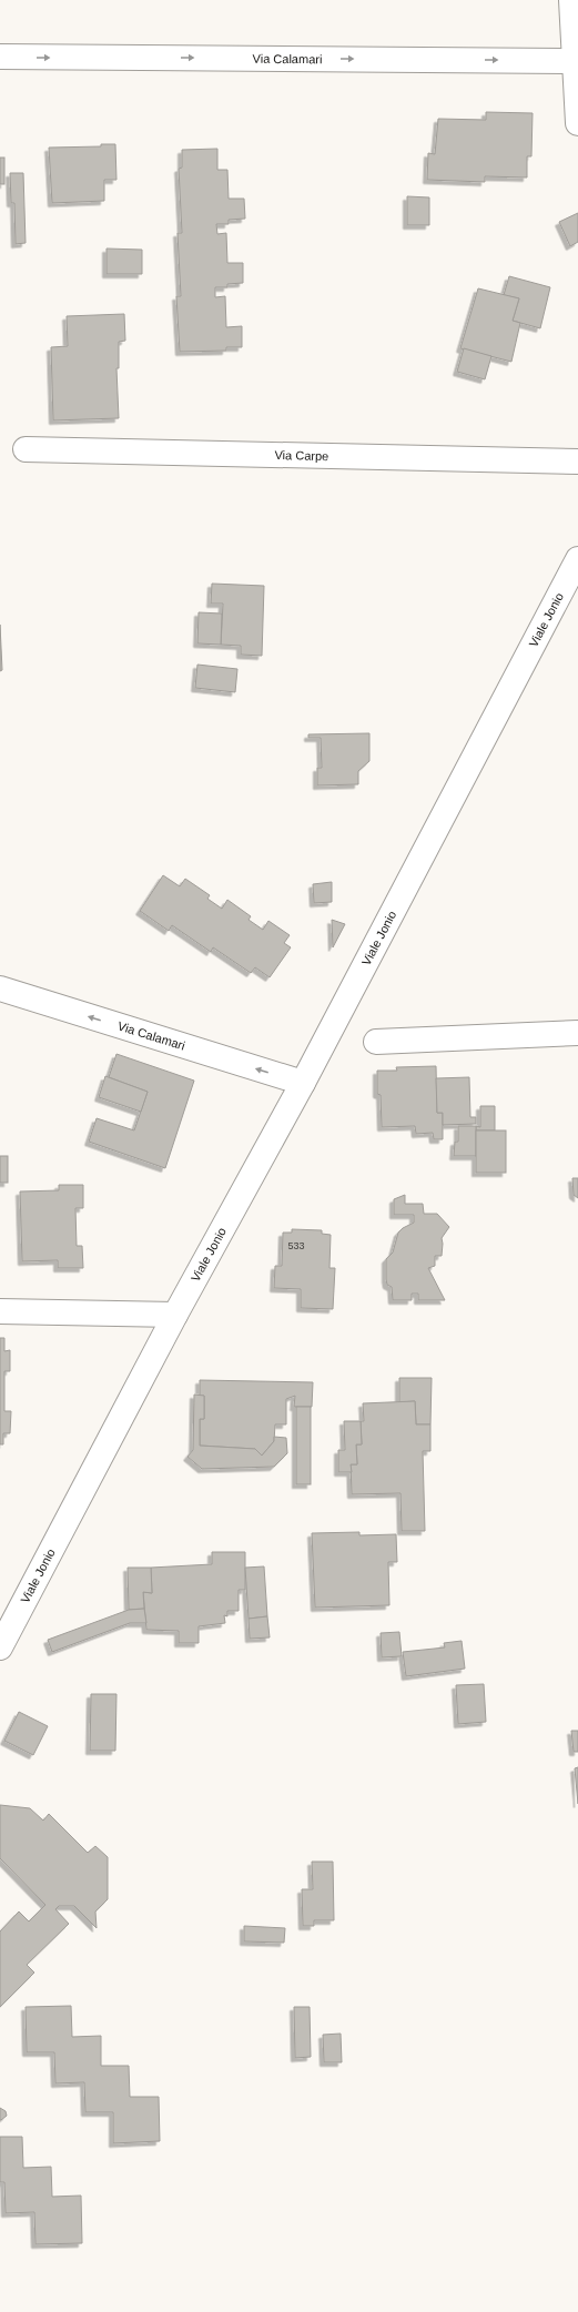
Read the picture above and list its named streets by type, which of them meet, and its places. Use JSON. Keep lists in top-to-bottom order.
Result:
{
  "streets": {
    "street": ["Via Calamari", "Via Carpe", "Viale Jonio"]
  },
  "crossings": [
    ["Via Calamari", "Viale Jonio"]
  ],
  "house_numbers": ["533"]
}
